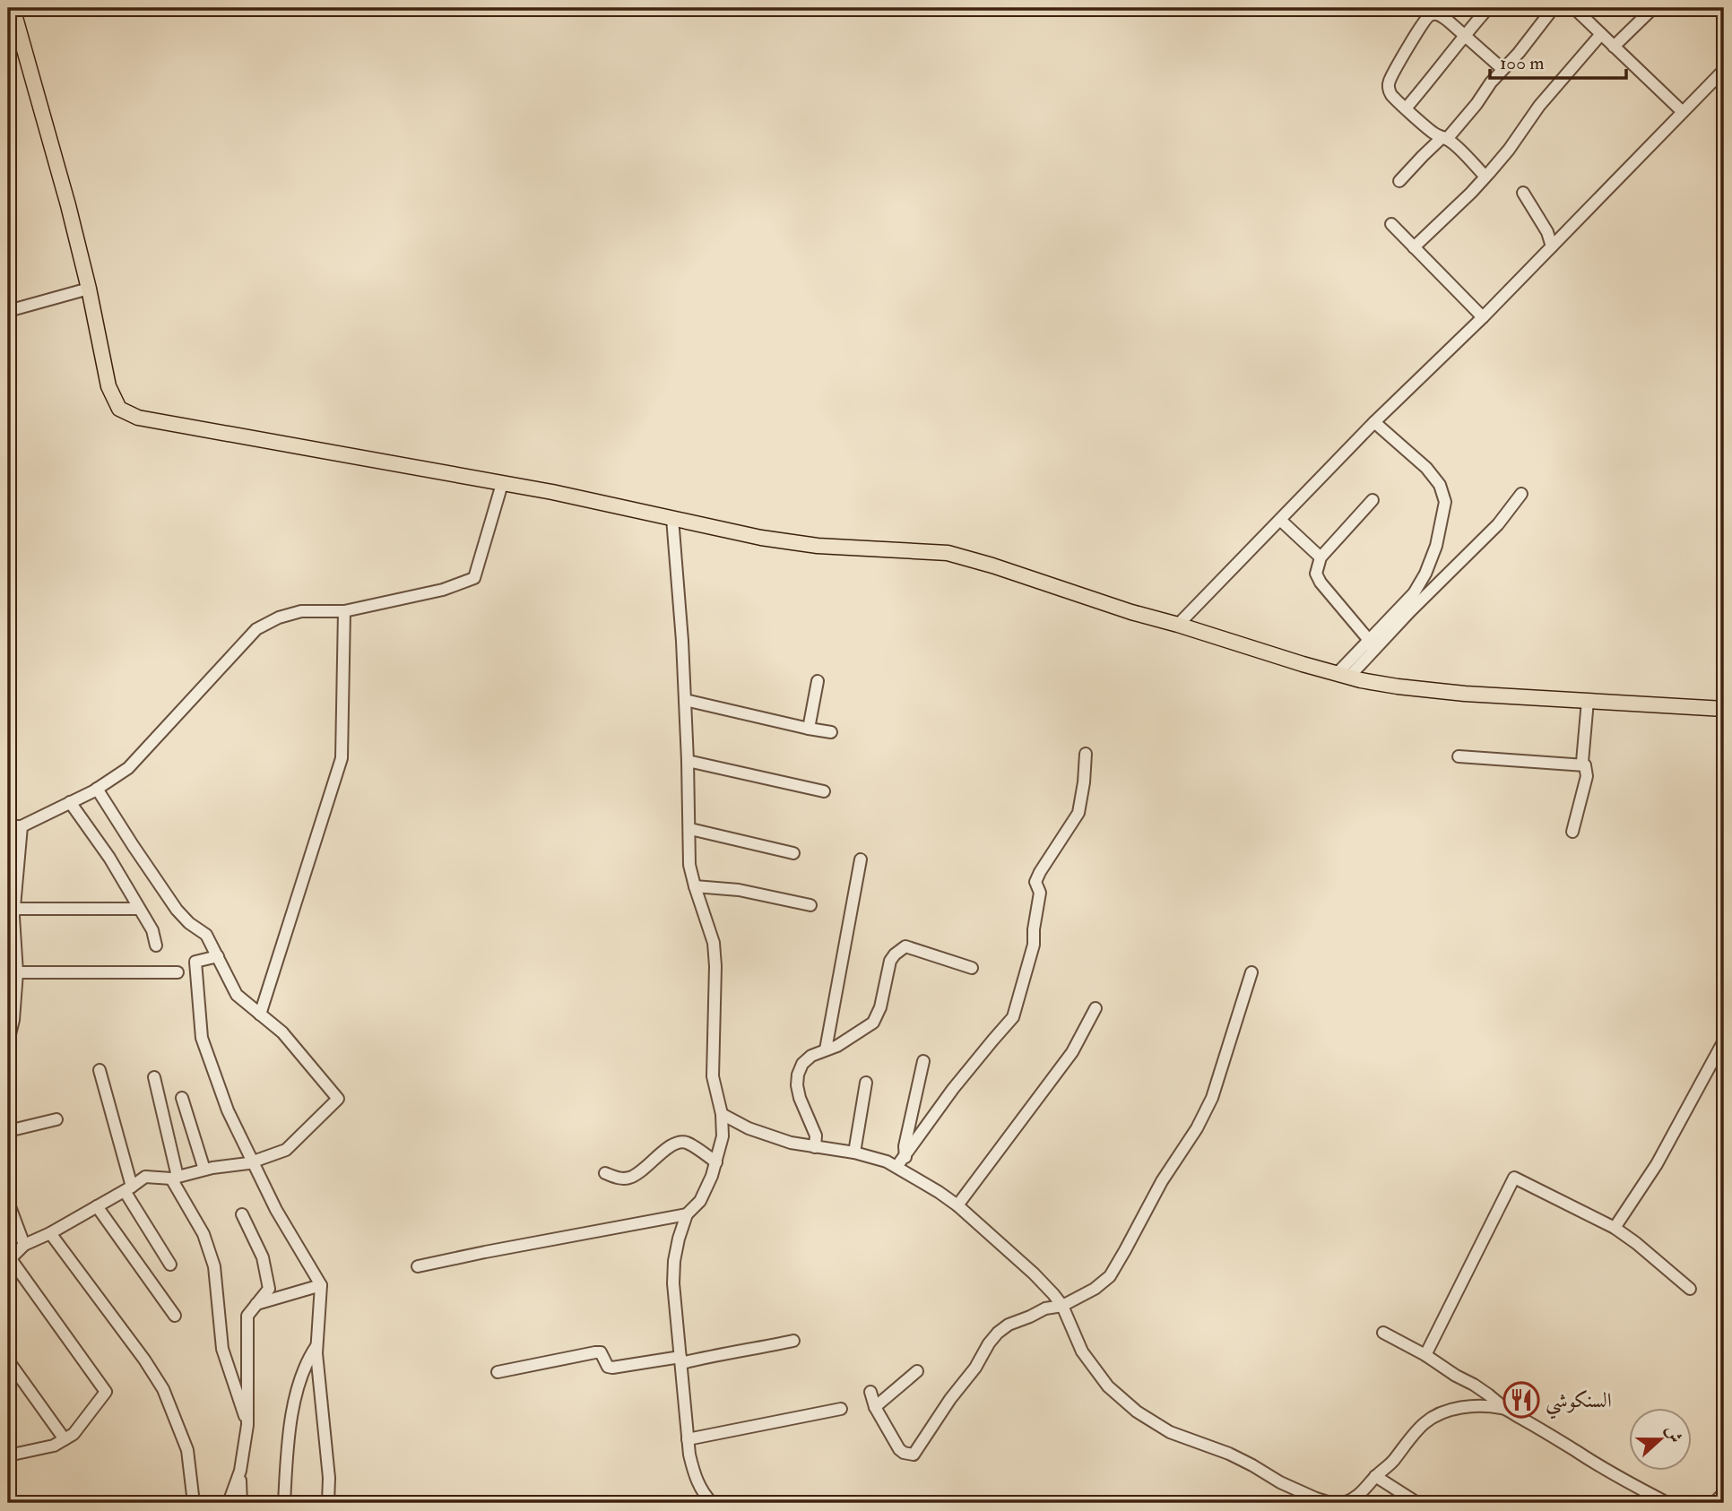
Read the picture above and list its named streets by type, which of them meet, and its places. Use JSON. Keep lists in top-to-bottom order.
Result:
{
  "places": {
    "restaurant": ["السنكوشي"]
  },
  "scale_bar": "100 m",
  "north": "right"
}
